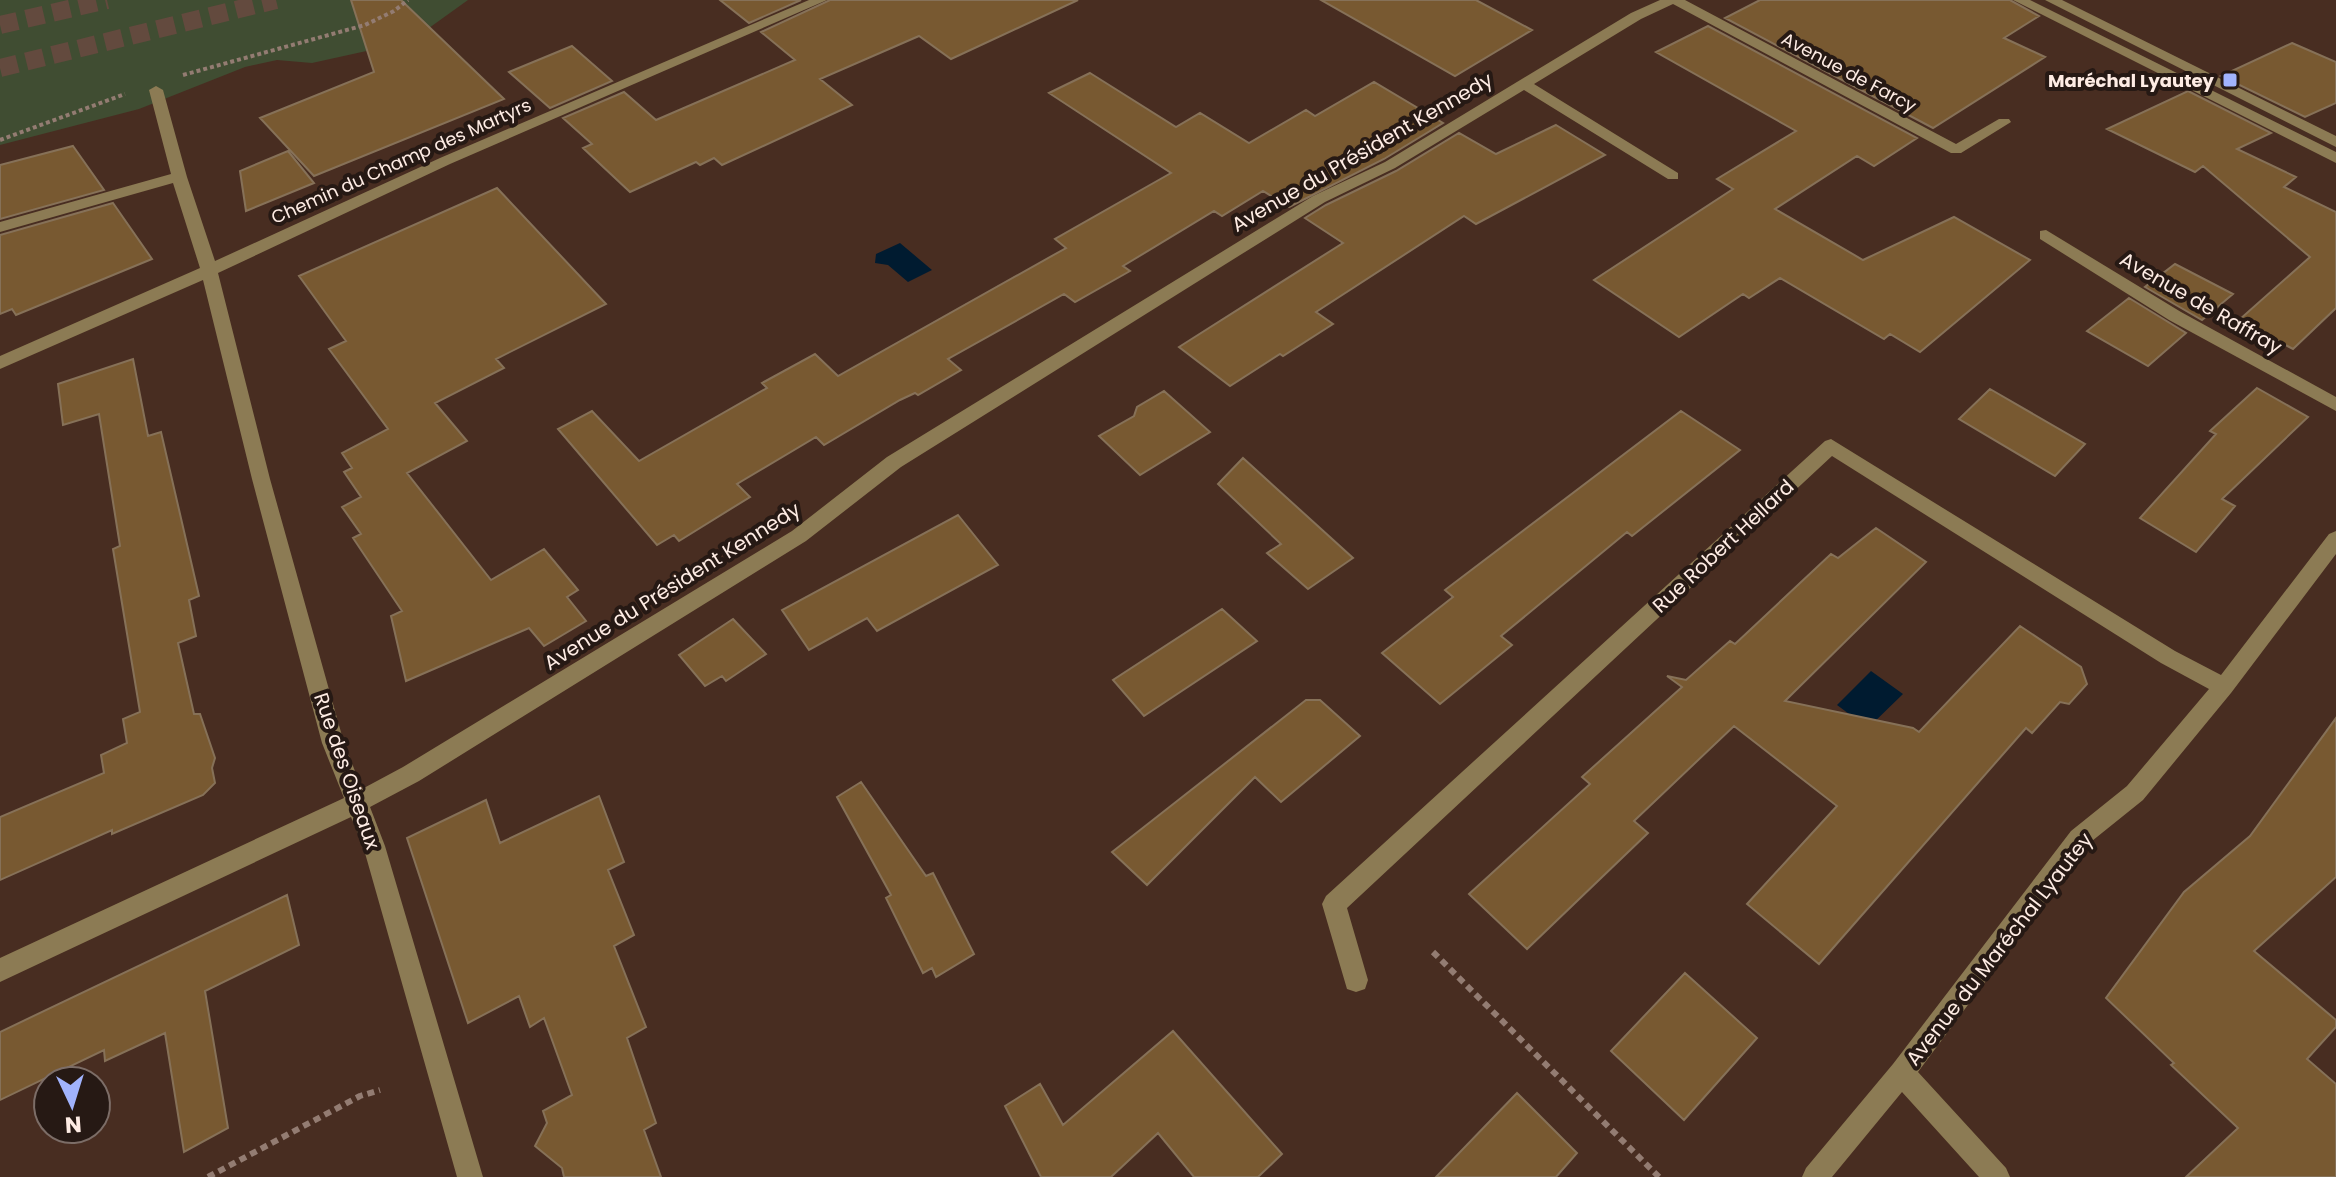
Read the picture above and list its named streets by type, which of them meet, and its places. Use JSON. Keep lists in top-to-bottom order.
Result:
{
  "streets": {
    "street": [
      "Avenue de Farcy",
      "Avenue du Président Kennedy",
      "Chemin du Champ des Martyrs",
      "Avenue de Raffray",
      "Rue Robert Hellard",
      "Rue des Oiseaux",
      "Avenue du Maréchal Lyautey"
    ]
  },
  "crossings": [
    ["Avenue de Farcy", "Avenue du Président Kennedy"],
    ["Avenue du Président Kennedy", "Rue des Oiseaux"],
    ["Chemin du Champ des Martyrs", "Rue des Oiseaux"],
    ["Rue Robert Hellard", "Avenue du Maréchal Lyautey"]
  ],
  "places": {
    "transit": ["Maréchal Lyautey"]
  },
  "north": "bottom"
}
